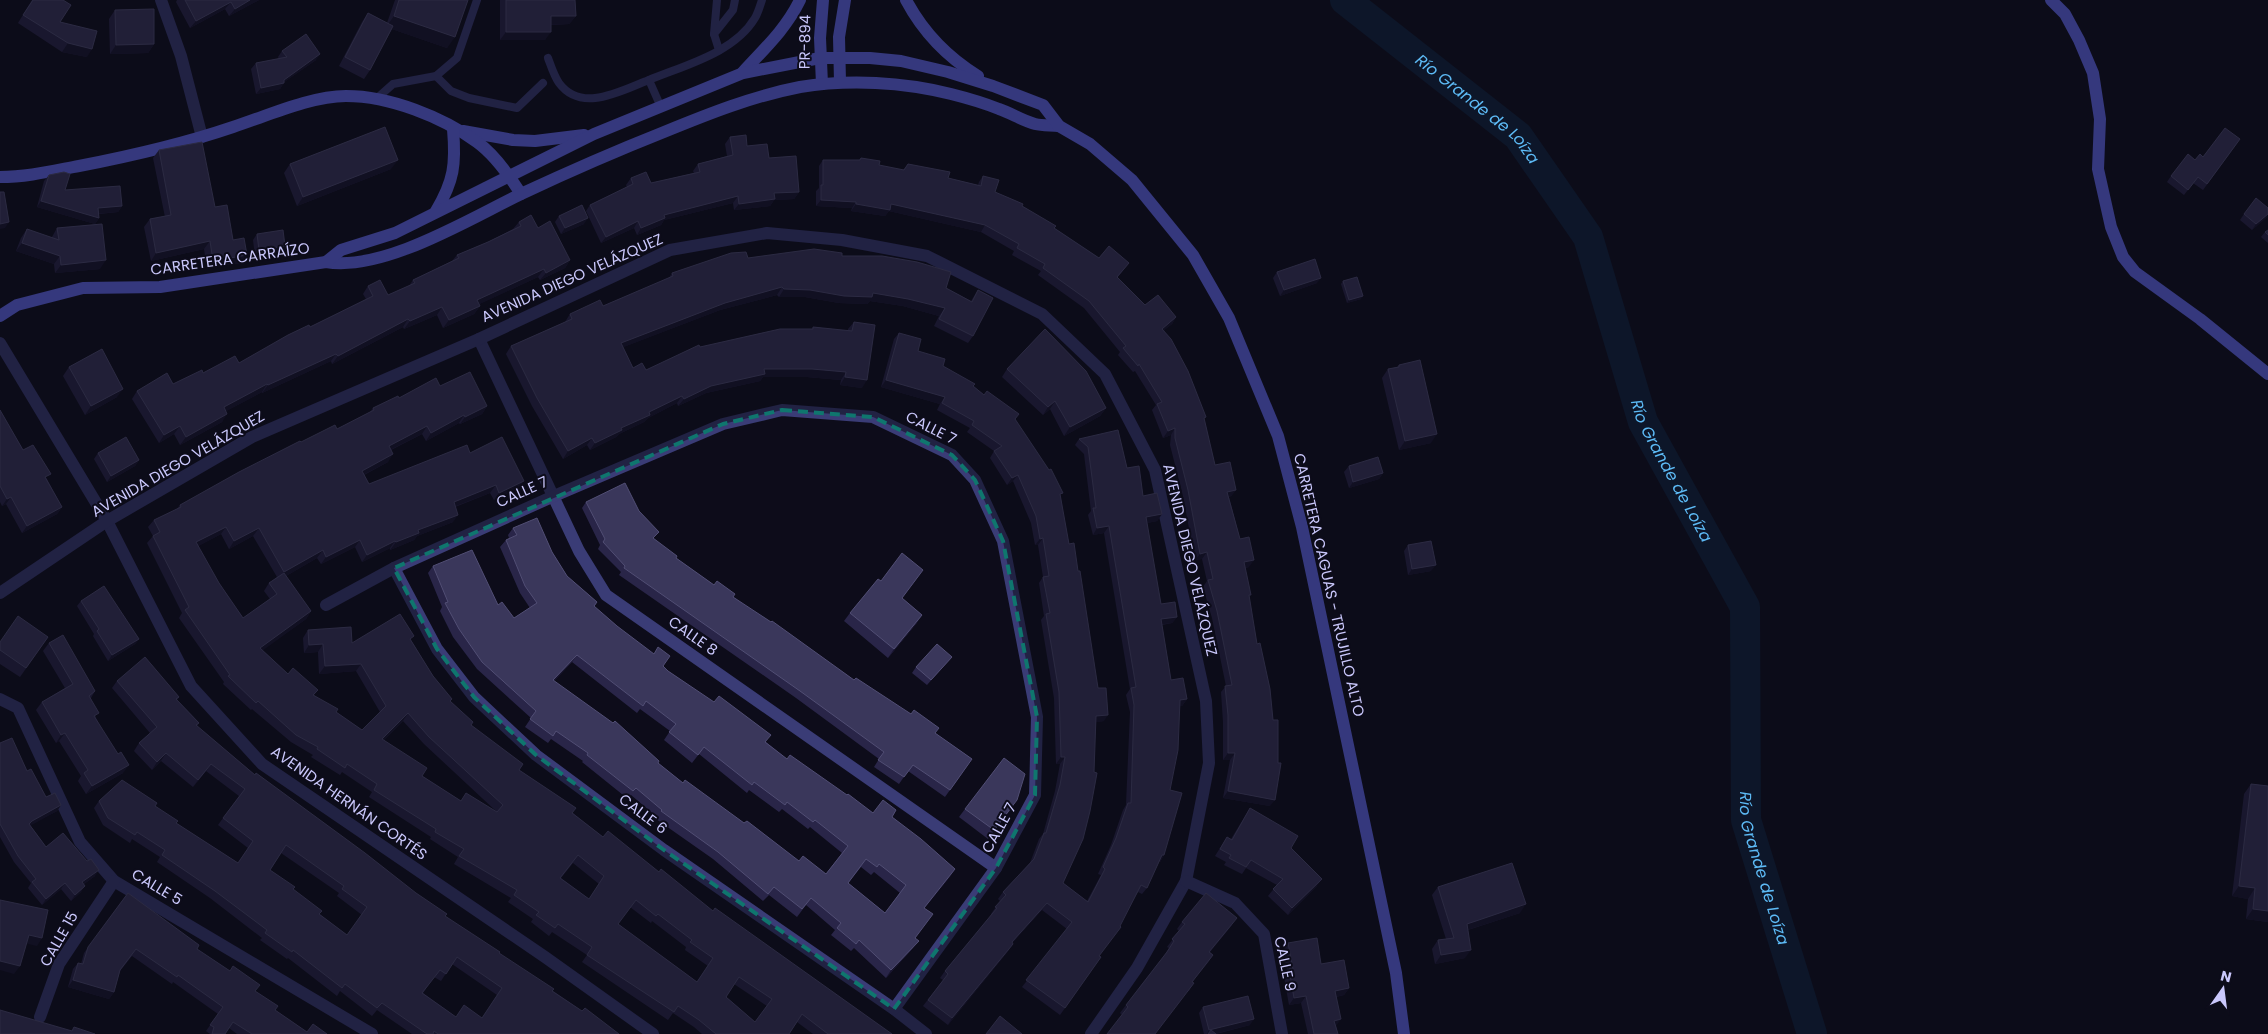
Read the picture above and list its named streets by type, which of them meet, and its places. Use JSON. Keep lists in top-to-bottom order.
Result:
{
  "streets": {
    "street": [
      "PR-894",
      "CARRETERA CARRAÍZO",
      "AVENIDA DIEGO VELÁZQUEZ",
      "CALLE 7",
      "CARRETERA CAGUAS - TRUJILLO ALTO",
      "CALLE 8",
      "AVENIDA HERNÁN CORTÉS",
      "CALLE 6",
      "CALLE 5",
      "CALLE 15",
      "CALLE 9"
    ]
  },
  "crossings": [
    ["PR-894", "CARRETERA CAGUAS - TRUJILLO ALTO"],
    ["CARRETERA CARRAÍZO", "CARRETERA CAGUAS - TRUJILLO ALTO"],
    ["AVENIDA DIEGO VELÁZQUEZ", "CALLE 8"],
    ["AVENIDA DIEGO VELÁZQUEZ", "AVENIDA HERNÁN CORTÉS"],
    ["AVENIDA DIEGO VELÁZQUEZ", "CALLE 9"],
    ["CALLE 7", "CALLE 8"],
    ["CALLE 7", "CALLE 6"],
    ["CALLE 5", "CALLE 15"]
  ],
  "water": ["Río Grande de Loíza"],
  "north": "top"
}
